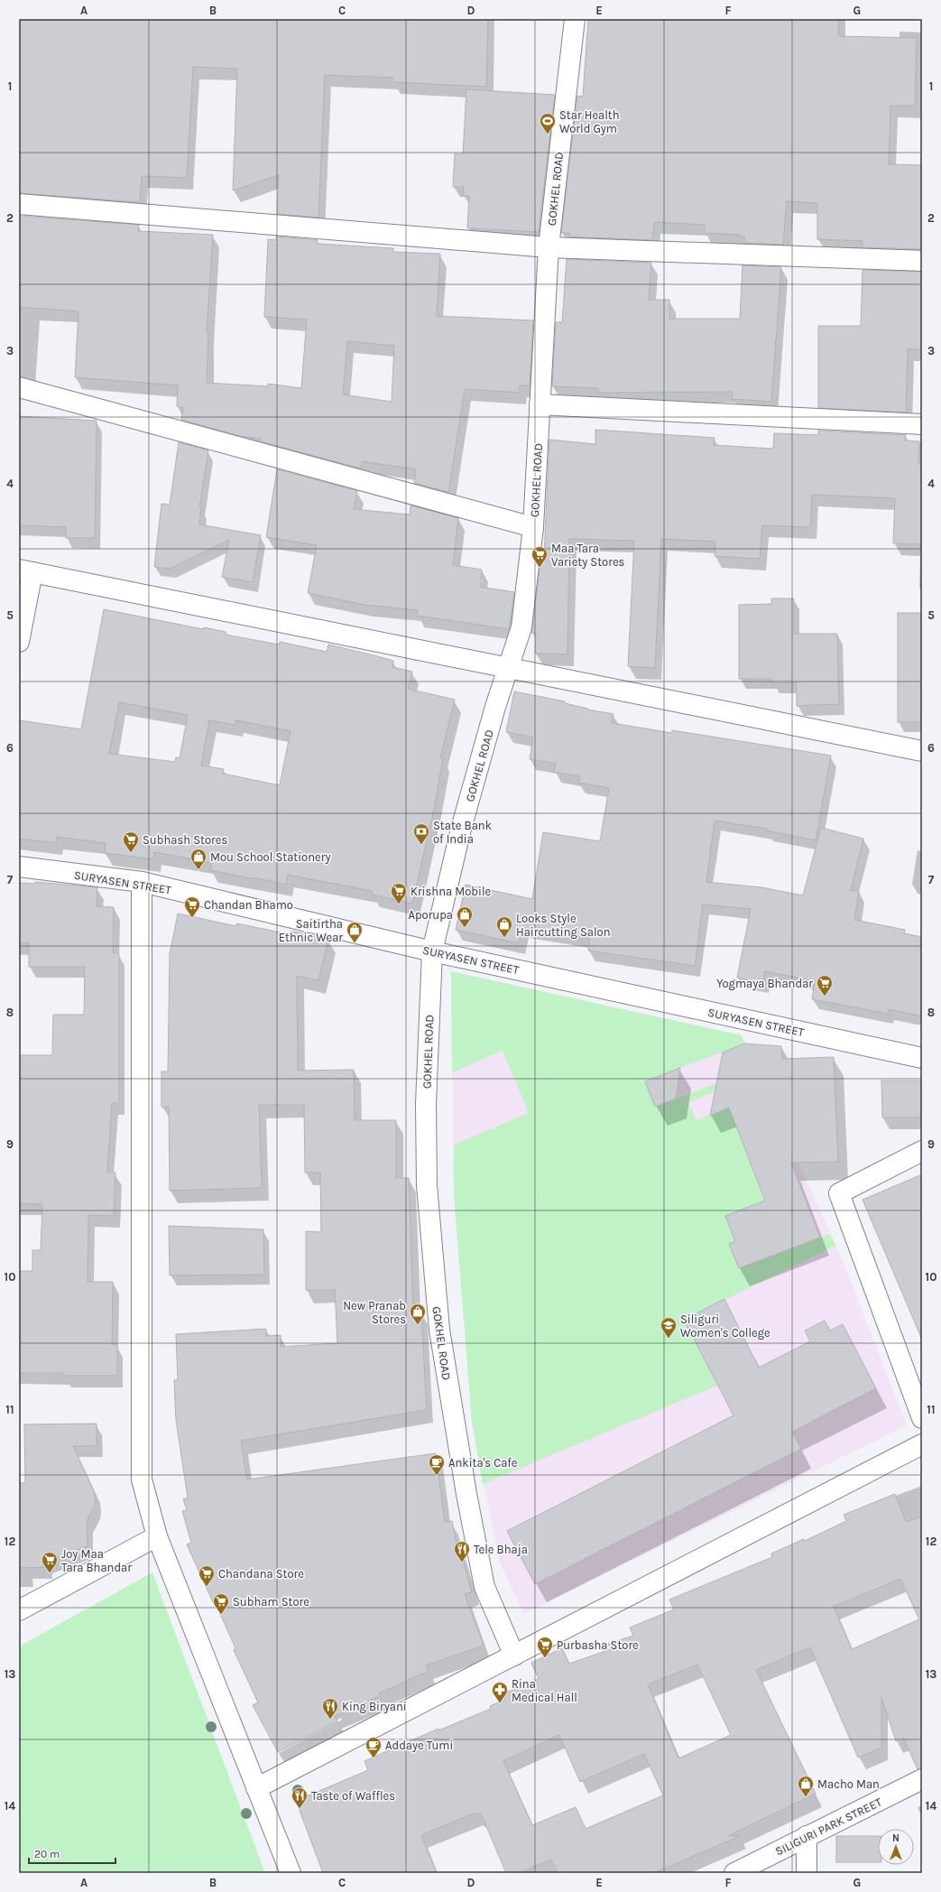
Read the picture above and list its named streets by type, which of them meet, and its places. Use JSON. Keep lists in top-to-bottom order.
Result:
{
  "streets": {
    "street": ["GOKHEL ROAD", "SURYASEN STREET", "SILIGURI PARK STREET"]
  },
  "crossings": [
    ["GOKHEL ROAD", "SURYASEN STREET"]
  ],
  "places": {
    "sports": ["Star Health World Gym"],
    "supermarket": [
      "Maa Tara Variety Stores",
      "Subhash Stores",
      "Krishna Mobile",
      "Chandan Bhamo",
      "Yogmaya Bhandar",
      "Joy Maa Tara Bhandar",
      "Chandana Store",
      "Subham Store",
      "Purbasha Store"
    ],
    "bank": ["State Bank of India"],
    "shop": [
      "Mou School Stationery",
      "Aporupa",
      "Looks Style Haircutting Salon",
      "Saitirtha Ethnic Wear",
      "New Pranab Stores",
      "Macho Man"
    ],
    "school or university": ["Siliguri Women's College"],
    "cafe": ["Ankita's Cafe", "Addaye Tumi"],
    "restaurant": ["Tele Bhaja", "King Biryani", "Taste of Waffles"],
    "pharmacy": ["Rina Medical Hall"]
  },
  "scale_bar": "20 m",
  "north": "top",
  "grid": {
    "columns": [
      "A",
      "B",
      "C",
      "D",
      "E",
      "F",
      "G"
    ],
    "rows": [
      "1",
      "2",
      "3",
      "4",
      "5",
      "6",
      "7",
      "8",
      "9",
      "10",
      "11",
      "12",
      "13",
      "14"
    ]
  }
}
